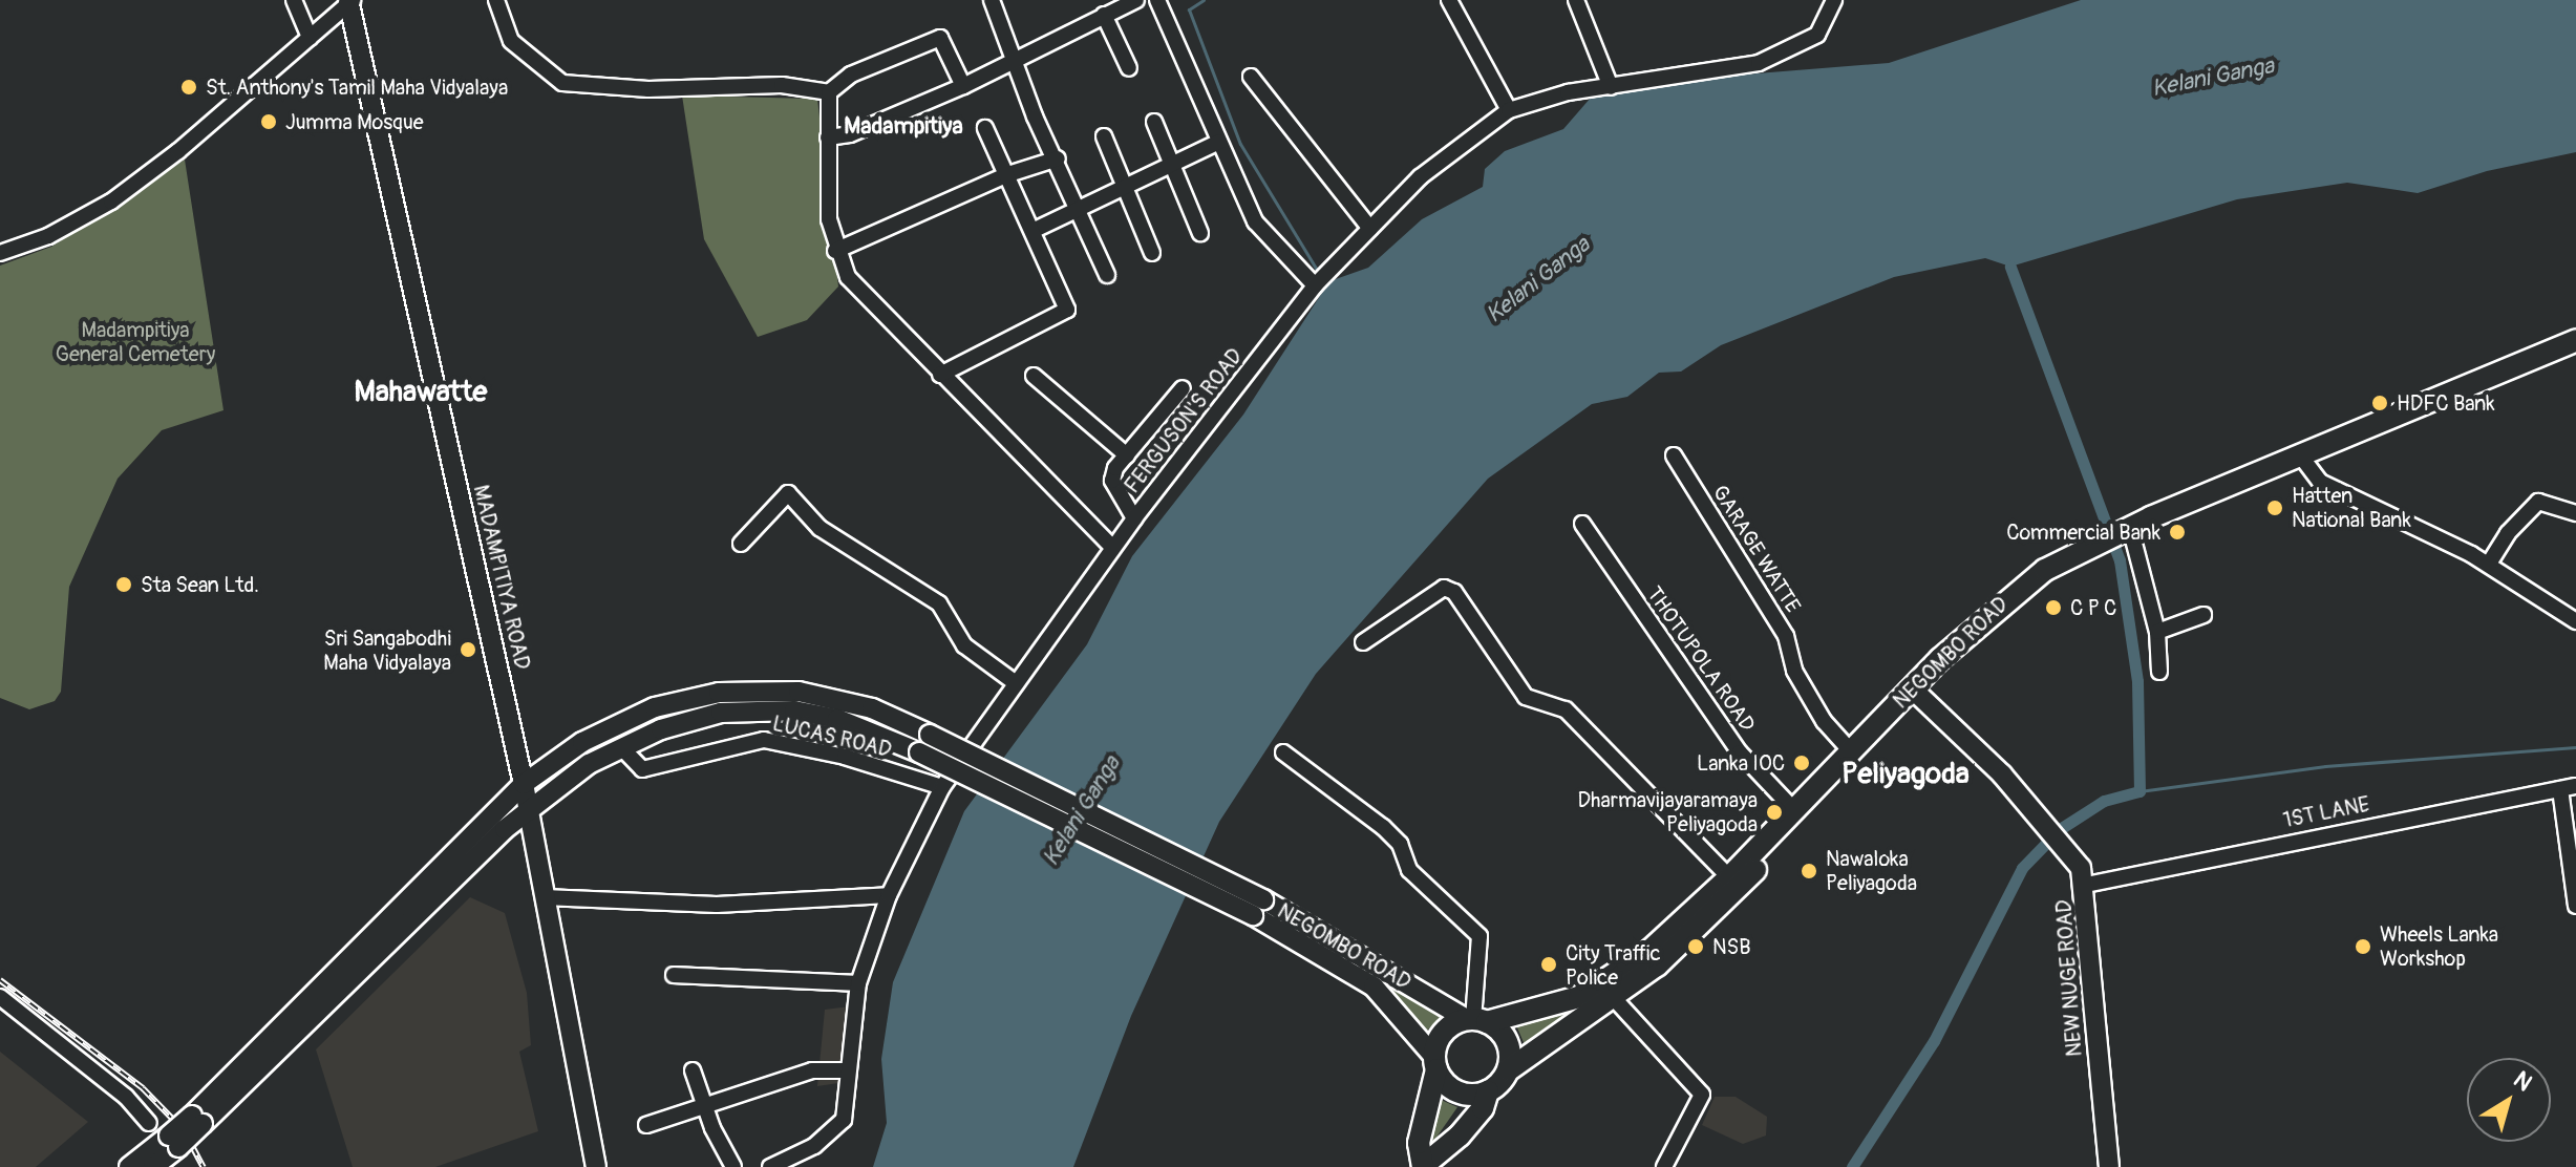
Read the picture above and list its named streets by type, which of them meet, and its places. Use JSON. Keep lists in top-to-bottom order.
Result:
{
  "streets": {
    "highway": ["NEGOMBO ROAD"],
    "main road": ["MADAMPITIYA ROAD", "NEW NUGE ROAD"],
    "street": [
      "FERGUSON'S ROAD",
      "GARAGE WATTE",
      "THOTUPOLA ROAD",
      "LUCAS ROAD",
      "1ST LANE"
    ]
  },
  "crossings": [
    ["FERGUSON'S ROAD", "LUCAS ROAD"],
    ["GARAGE WATTE", "NEGOMBO ROAD"],
    ["NEGOMBO ROAD", "THOTUPOLA ROAD"],
    ["NEGOMBO ROAD", "NEW NUGE ROAD"],
    ["1ST LANE", "NEW NUGE ROAD"]
  ],
  "districts": ["Madampitiya", "Mahawatte", "Peliyagoda"],
  "water": ["Kelani Ganga"],
  "parks": ["Madampitiya General Cemetery"],
  "places": [
    "St. Anthony's Tamil Maha Vidyalaya",
    "Jumma Mosque",
    "HDFC Bank",
    "Hatten National Bank",
    "Commercial Bank",
    "Sta Sean Ltd.",
    "C P C",
    "Sri Sangabodhi Maha Vidyalaya",
    "Lanka IOC",
    "Dharmavijayaramaya Peliyagoda",
    "Nawaloka Peliyagoda",
    "NSB",
    "Wheels Lanka Workshop",
    "City Traffic Police"
  ],
  "north": "top right"
}
